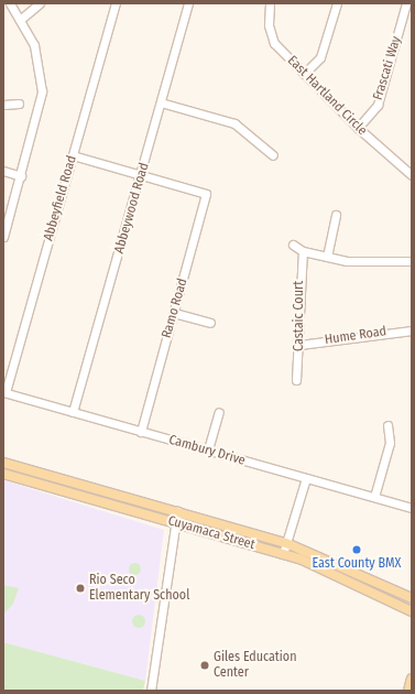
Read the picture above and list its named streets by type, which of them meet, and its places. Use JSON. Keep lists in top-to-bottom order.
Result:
{
  "streets": {
    "main road": ["Cuyamaca Street"],
    "street": [
      "Frascati Way",
      "East Hartland Circle",
      "Abbeyfield Road",
      "Abbeywood Road",
      "Ramo Road",
      "Castaic Court",
      "Hume Road",
      "Cambury Drive"
    ]
  },
  "crossings": [
    ["Frascati Way", "East Hartland Circle"],
    ["Abbeyfield Road", "Cambury Drive"],
    ["Abbeywood Road", "Ramo Road"],
    ["Abbeywood Road", "Cambury Drive"],
    ["Ramo Road", "Cambury Drive"],
    ["Castaic Court", "Hume Road"]
  ],
  "places": ["East County BMX", "Rio Seco Elementary School", "Giles Education Center"]
}
